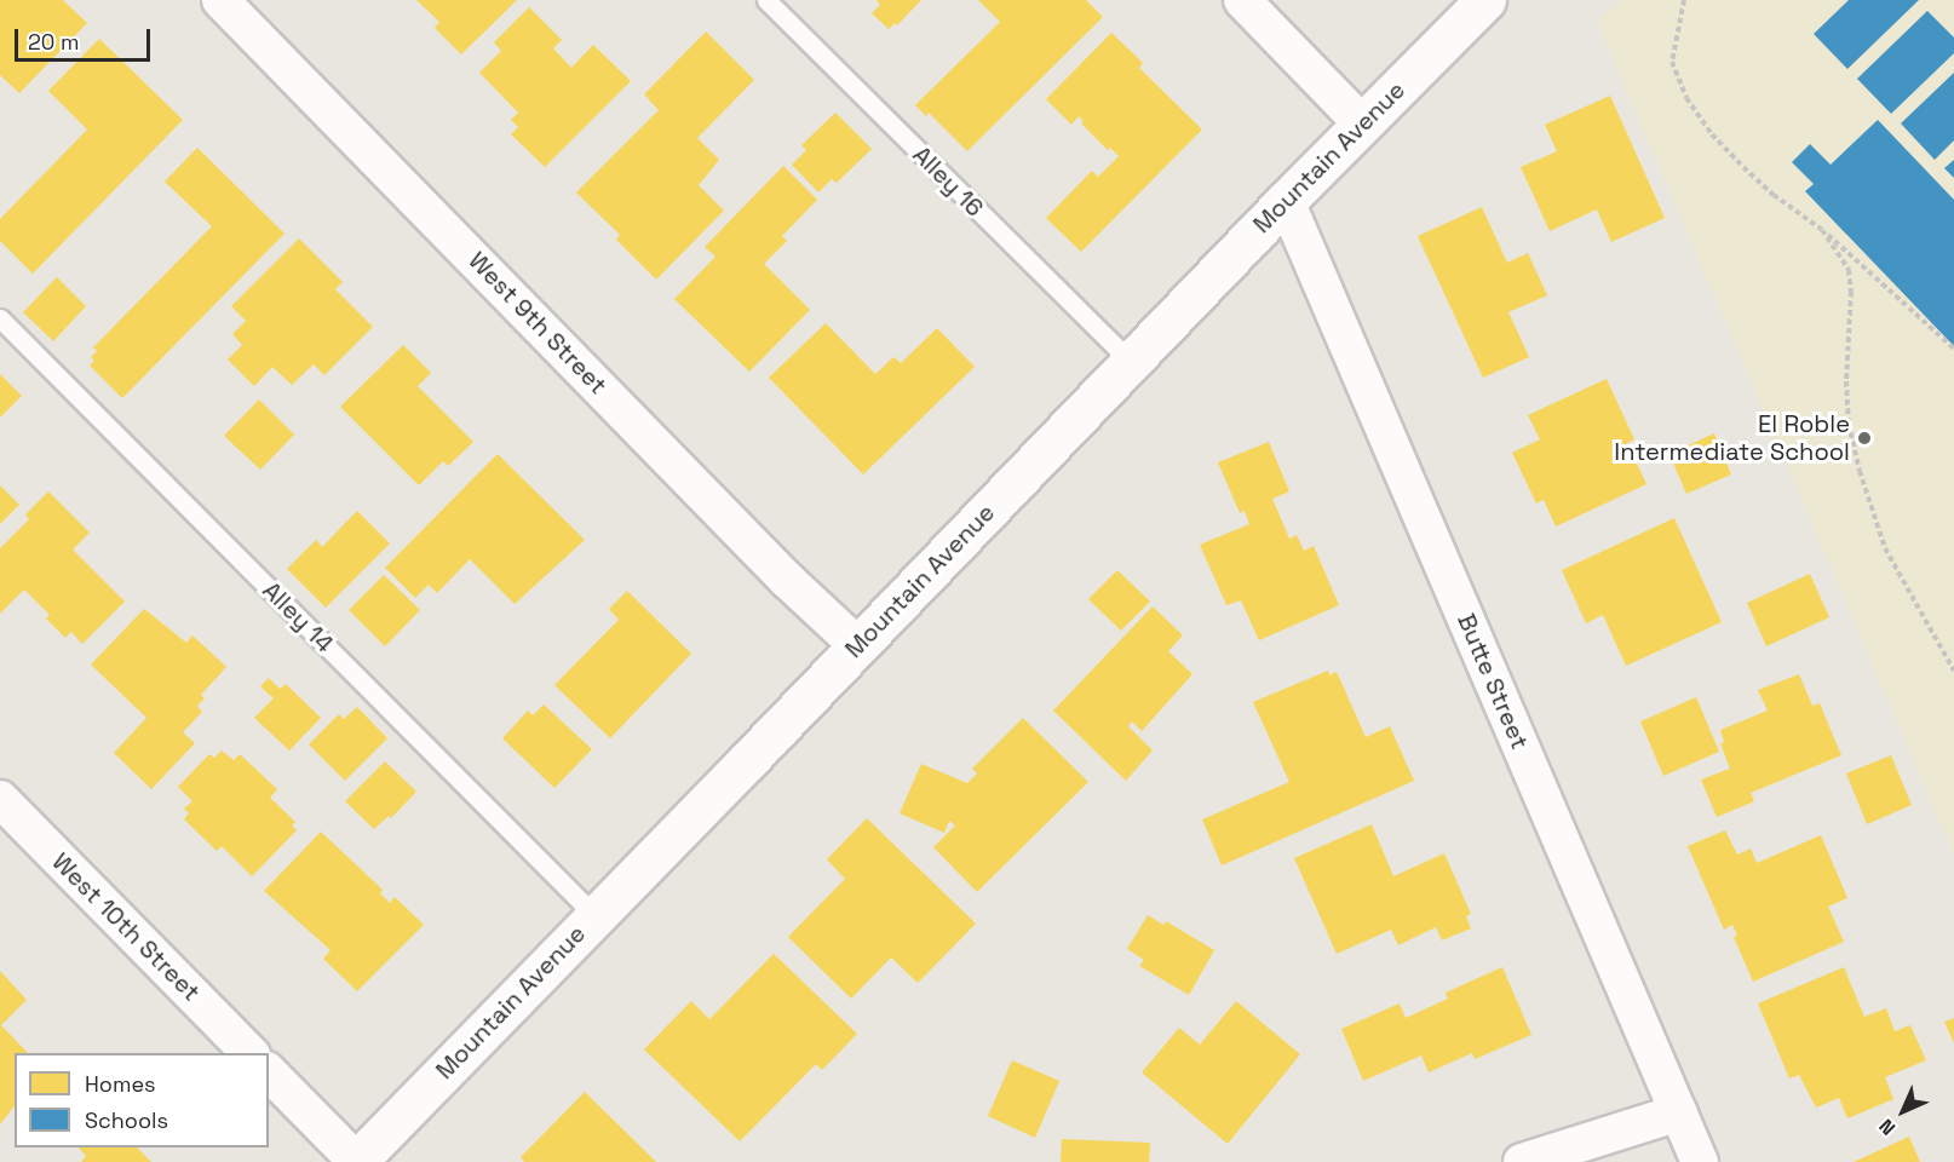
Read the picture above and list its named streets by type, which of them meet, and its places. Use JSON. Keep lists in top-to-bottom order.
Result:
{
  "streets": {
    "main road": ["Mountain Avenue"],
    "street": ["West 9th Street", "Butte Street", "West 10th Street"],
    "lane": ["Alley 16", "Alley 14"]
  },
  "crossings": [
    ["Mountain Avenue", "Alley 16"],
    ["Mountain Avenue", "West 9th Street"],
    ["Mountain Avenue", "Alley 14"],
    ["Mountain Avenue", "Butte Street"]
  ],
  "places": ["El Roble Intermediate School"],
  "legend": ["Homes", "Schools"],
  "scale_bar": "20 m",
  "north": "bottom left"
}
